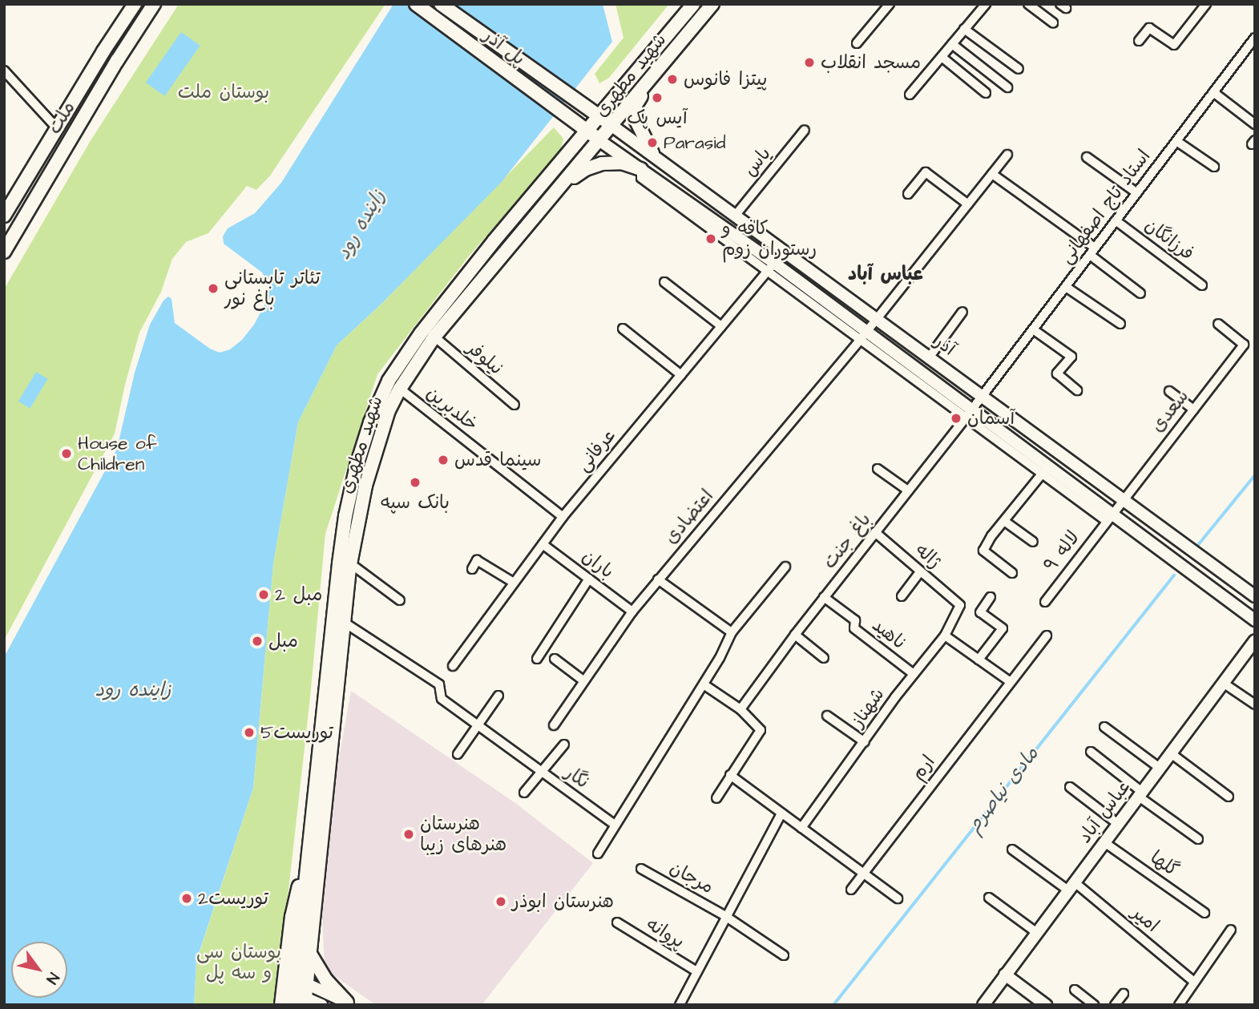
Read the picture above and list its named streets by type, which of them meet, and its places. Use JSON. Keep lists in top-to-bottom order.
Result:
{
  "streets": {
    "main road": [
      "پل آذر",
      "شهید مطهری",
      "ملت",
      "آذر",
      "عباس آباد"
    ],
    "street": [
      "یاس",
      "استاد تاج اصفهانی",
      "فرزانگان",
      "نیلوفر",
      "خلدبرین",
      "سعدی",
      "عرفانی",
      "اعتضادی",
      "باغ جنت",
      "۹ لاله",
      "ژاله",
      "باران",
      "ناهید",
      "شهناز",
      "ارم",
      "نگار",
      "گلها",
      "مرجان",
      "امیر",
      "پروانه"
    ]
  },
  "crossings": [
    ["پل آذر", "شهید مطهری"],
    ["پل آذر", "آذر"],
    ["شهید مطهری", "آذر"],
    ["شهید مطهری", "نیلوفر"],
    ["شهید مطهری", "خلدبرین"],
    ["شهید مطهری", "نگار"],
    ["یاس", "آذر"],
    ["استاد تاج اصفهانی", "فرزانگان"],
    ["استاد تاج اصفهانی", "آذر"],
    ["استاد تاج اصفهانی", "باغ جنت"],
    ["آذر", "سعدی"],
    ["آذر", "عرفانی"],
    ["آذر", "اعتضادی"],
    ["آذر", "باغ جنت"],
    ["آذر", "۹ لاله"],
    ["خلدبرین", "عرفانی"],
    ["سعدی", "۹ لاله"],
    ["عرفانی", "باران"],
    ["اعتضادی", "باران"],
    ["باغ جنت", "ژاله"],
    ["باغ جنت", "ناهید"],
    ["ژاله", "شهناز"],
    ["ناهید", "شهناز"],
    ["عباس آباد", "گلها"],
    ["عباس آباد", "امیر"]
  ],
  "districts": ["عباس آباد"],
  "water": ["زاینده رود", "مادی نیاصرم"],
  "parks": ["بوستان ملت", "بوستان سی و سه پل"],
  "places": [
    "مسجد انقلاب",
    "پیتزا فانوس",
    "آیس پک",
    "Parasid",
    "کافه و رستوران زوم",
    "تئاتر تابستانی باغ نور",
    "آسمان",
    "House of Children",
    "سینما قدس",
    "بانک سپه",
    "مبل 2",
    "مبل",
    "توریست5",
    "هنرستان هنرهای زیبا",
    "توریست2",
    "هنرستان ابوذر"
  ],
  "north": "bottom right"
}
